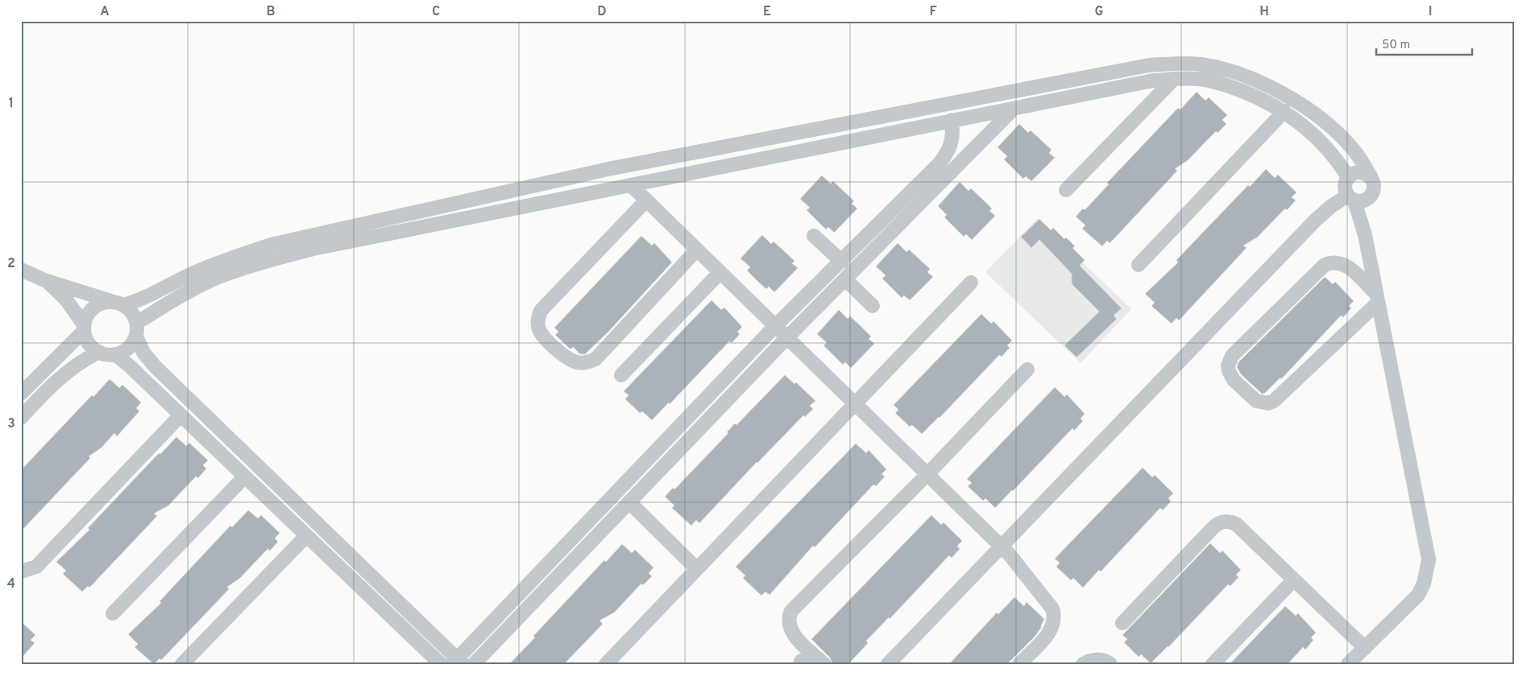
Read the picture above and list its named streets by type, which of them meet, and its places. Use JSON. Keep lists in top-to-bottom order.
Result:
{
  "scale_bar": "50 m",
  "grid": {
    "columns": [
      "A",
      "B",
      "C",
      "D",
      "E",
      "F",
      "G",
      "H",
      "I"
    ],
    "rows": [
      "1",
      "2",
      "3",
      "4"
    ]
  }
}
